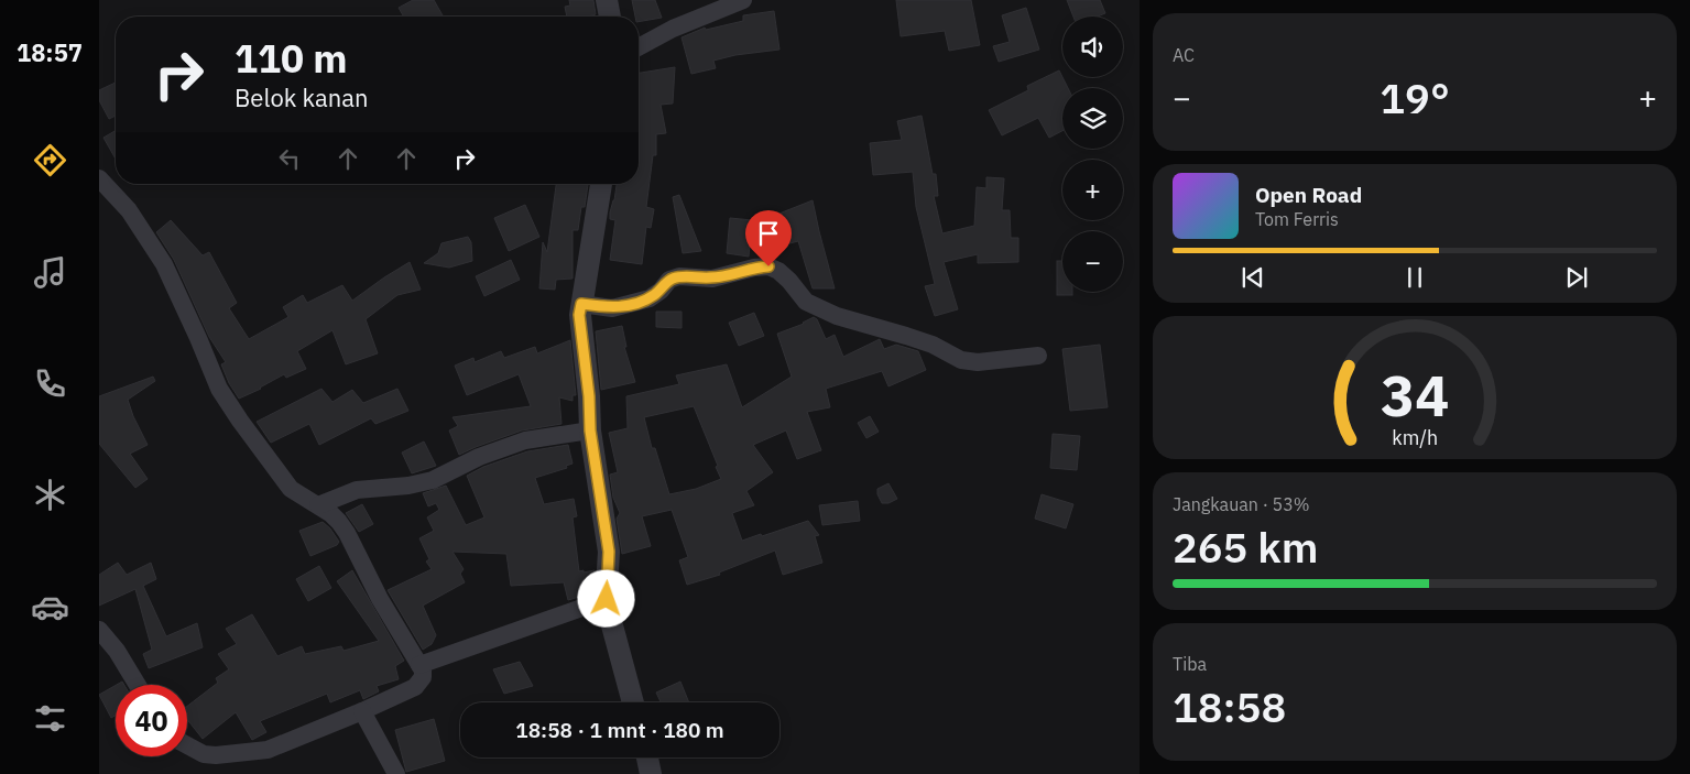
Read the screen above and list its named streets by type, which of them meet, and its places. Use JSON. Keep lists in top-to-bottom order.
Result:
{
  "page": {
    "tabs": "18:57",
    "tile": [
      "AC",
      ["Jangkauan · 53%", "265 km"],
      ["Tiba", "18:58"]
    ],
    "map_buttons": ["+", "−"],
    "turn": ["110 m", "Belok kanan"],
    "heat": ["−", "19°", "+"],
    "song": ["Open Road", "Tom Ferris"],
    "limit": "40",
    "trip": "18:58 · 1 mnt · 180 m",
    "gauge": ["34", "km/h"]
  }
}
